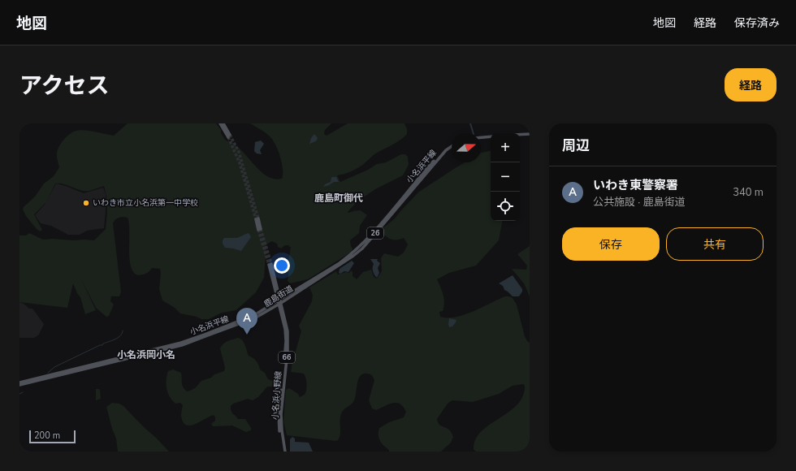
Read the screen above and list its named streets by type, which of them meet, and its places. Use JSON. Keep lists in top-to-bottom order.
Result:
{
  "streets": {
    "main road": [
      "小名浜平線",
      "26",
      "鹿島街道",
      "66",
      "小名浜小野線"
    ]
  },
  "crossings": [
    ["小名浜平線", "鹿島街道"],
    ["小名浜平線", "小名浜小野線"],
    ["鹿島街道", "小名浜小野線"]
  ],
  "districts": ["鹿島町御代", "小名浜岡小名"],
  "places": ["いわき市立小名浜第一中学校"],
  "scale_bar": "200 m",
  "north": "right",
  "page": {
    "header": "地図",
    "nav": ["地図", "経路", "保存済み"],
    "title": "アクセス",
    "buttons": [
      "経路",
      ["保存", "共有"]
    ],
    "heading": "周辺",
    "map_buttons": ["+", "−"],
    "list": [
      {
        "mark": "A",
        "name": "いわき東警察署",
        "note": "公共施設 · 鹿島街道",
        "value": "340 m"
      }
    ],
    "pins": "A",
    "scale": "200 m"
  }
}
